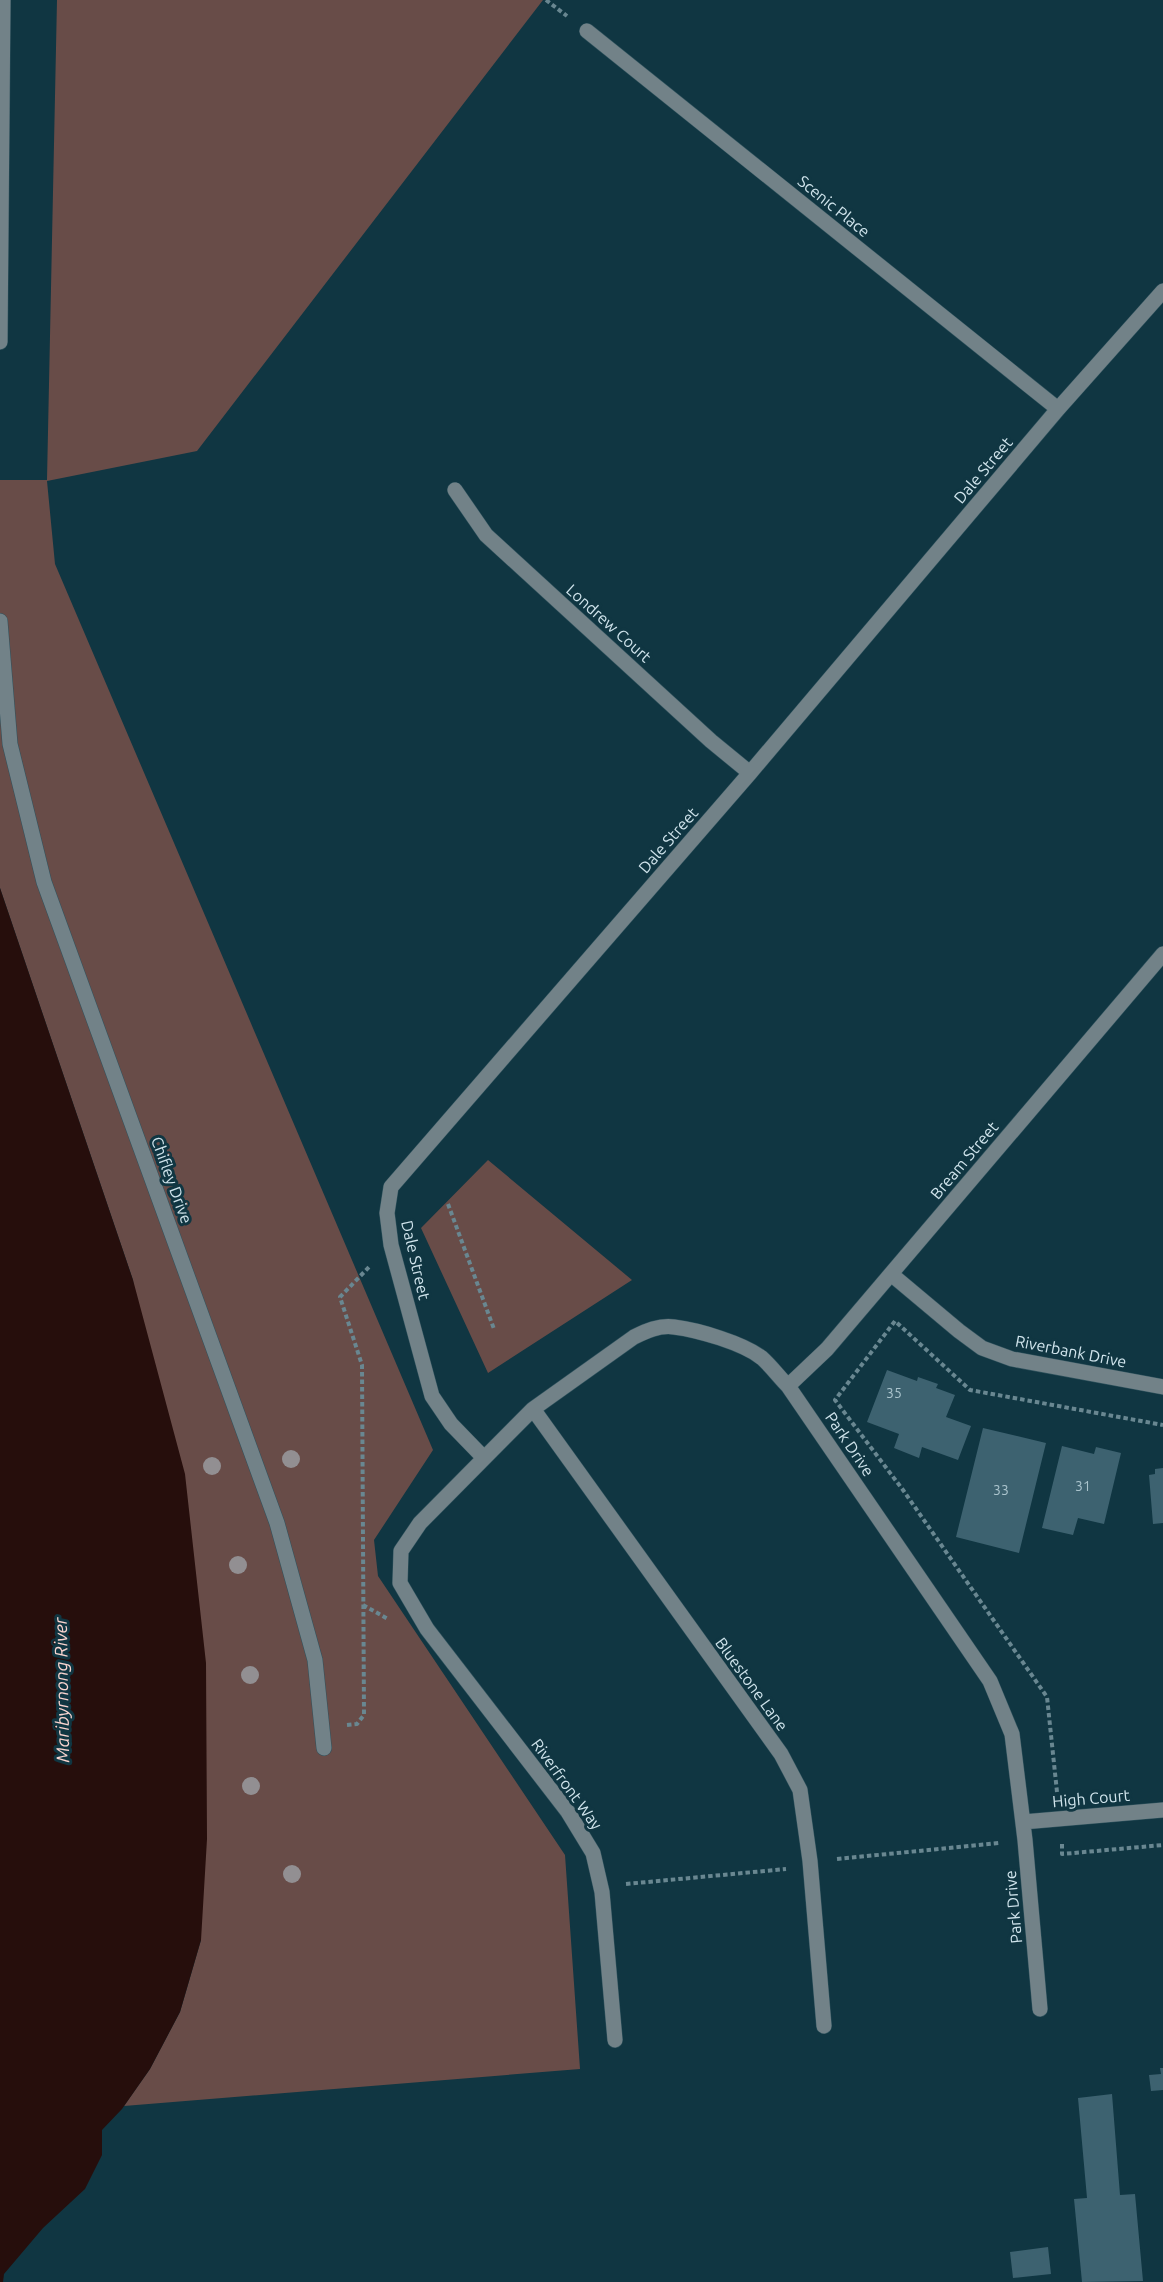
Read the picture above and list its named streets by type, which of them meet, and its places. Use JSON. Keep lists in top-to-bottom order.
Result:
{
  "streets": {
    "street": [
      "Scenic Place",
      "Dale Street",
      "Londrew Court",
      "Bream Street",
      "Chifley Drive",
      "Riverbank Drive",
      "Park Drive",
      "Bluestone Lane",
      "Riverfront Way",
      "High Court"
    ]
  },
  "crossings": [
    ["Scenic Place", "Dale Street"],
    ["Dale Street", "Londrew Court"],
    ["Dale Street", "Park Drive"],
    ["Bream Street", "Riverbank Drive"],
    ["Bream Street", "Park Drive"],
    ["Park Drive", "Bluestone Lane"],
    ["Park Drive", "Riverfront Way"],
    ["Park Drive", "High Court"]
  ],
  "water": ["Maribyrnong River"],
  "house_numbers": ["35", "31", "33"]
}
